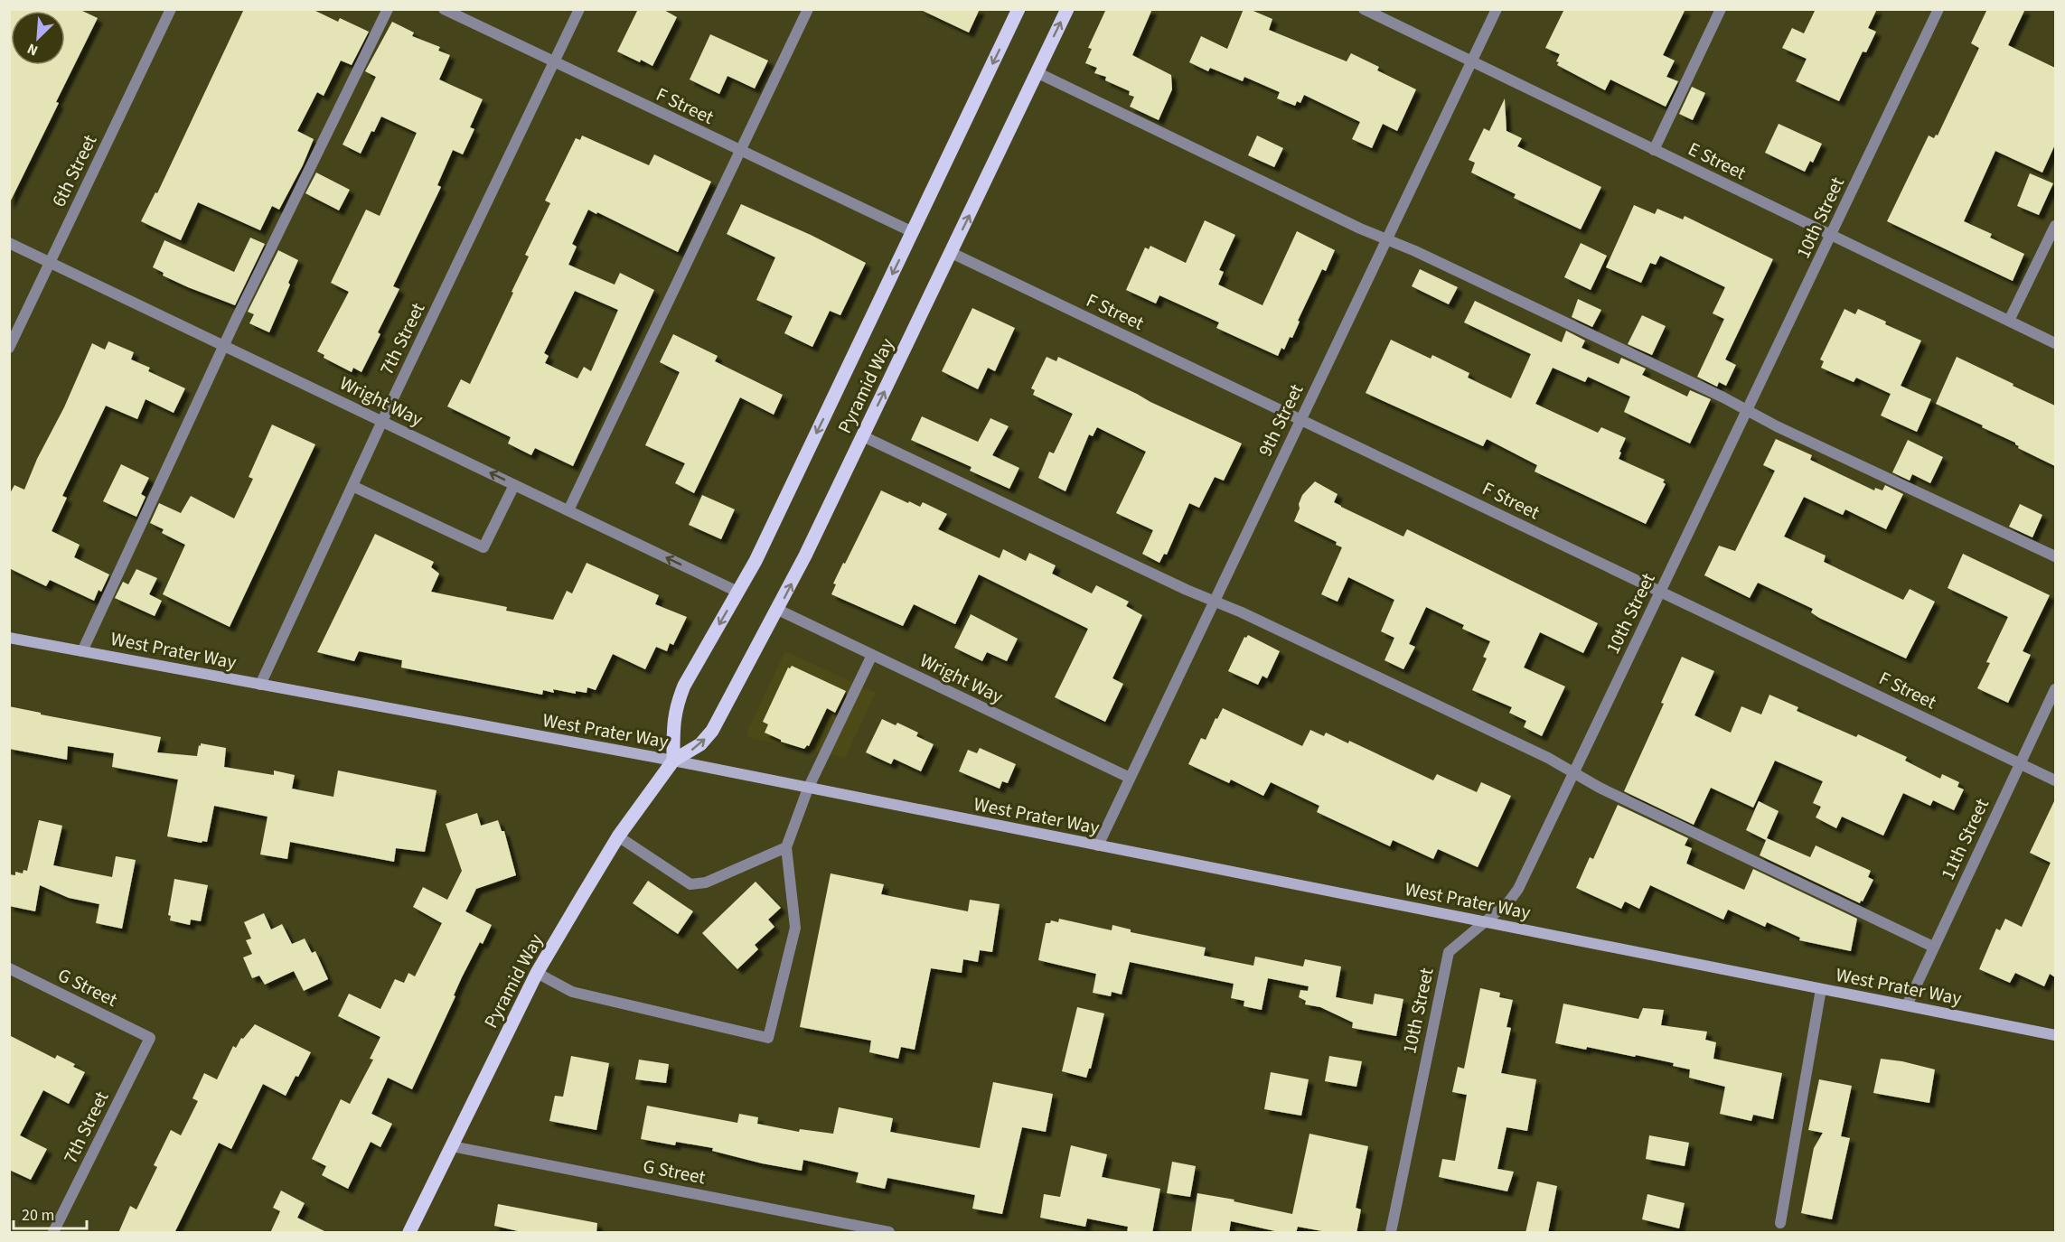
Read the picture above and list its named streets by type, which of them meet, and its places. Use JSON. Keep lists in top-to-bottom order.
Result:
{
  "streets": {
    "main road": ["Pyramid Way", "West Prater Way"],
    "street": [
      "F Street",
      "E Street",
      "6th Street",
      "10th Street",
      "7th Street",
      "Wright Way",
      "9th Street",
      "11th Street",
      "G Street"
    ]
  },
  "crossings": [
    ["F Street", "10th Street"],
    ["F Street", "7th Street"],
    ["F Street", "Pyramid Way"],
    ["F Street", "9th Street"],
    ["F Street", "11th Street"],
    ["E Street", "10th Street"],
    ["E Street", "9th Street"],
    ["6th Street", "Wright Way"],
    ["10th Street", "West Prater Way"],
    ["7th Street", "Wright Way"],
    ["7th Street", "West Prater Way"],
    ["7th Street", "G Street"],
    ["Pyramid Way", "Wright Way"],
    ["Pyramid Way", "West Prater Way"],
    ["Pyramid Way", "G Street"],
    ["Wright Way", "9th Street"],
    ["9th Street", "West Prater Way"],
    ["West Prater Way", "11th Street"]
  ],
  "scale_bar": "20 m",
  "north": "bottom left"
}
